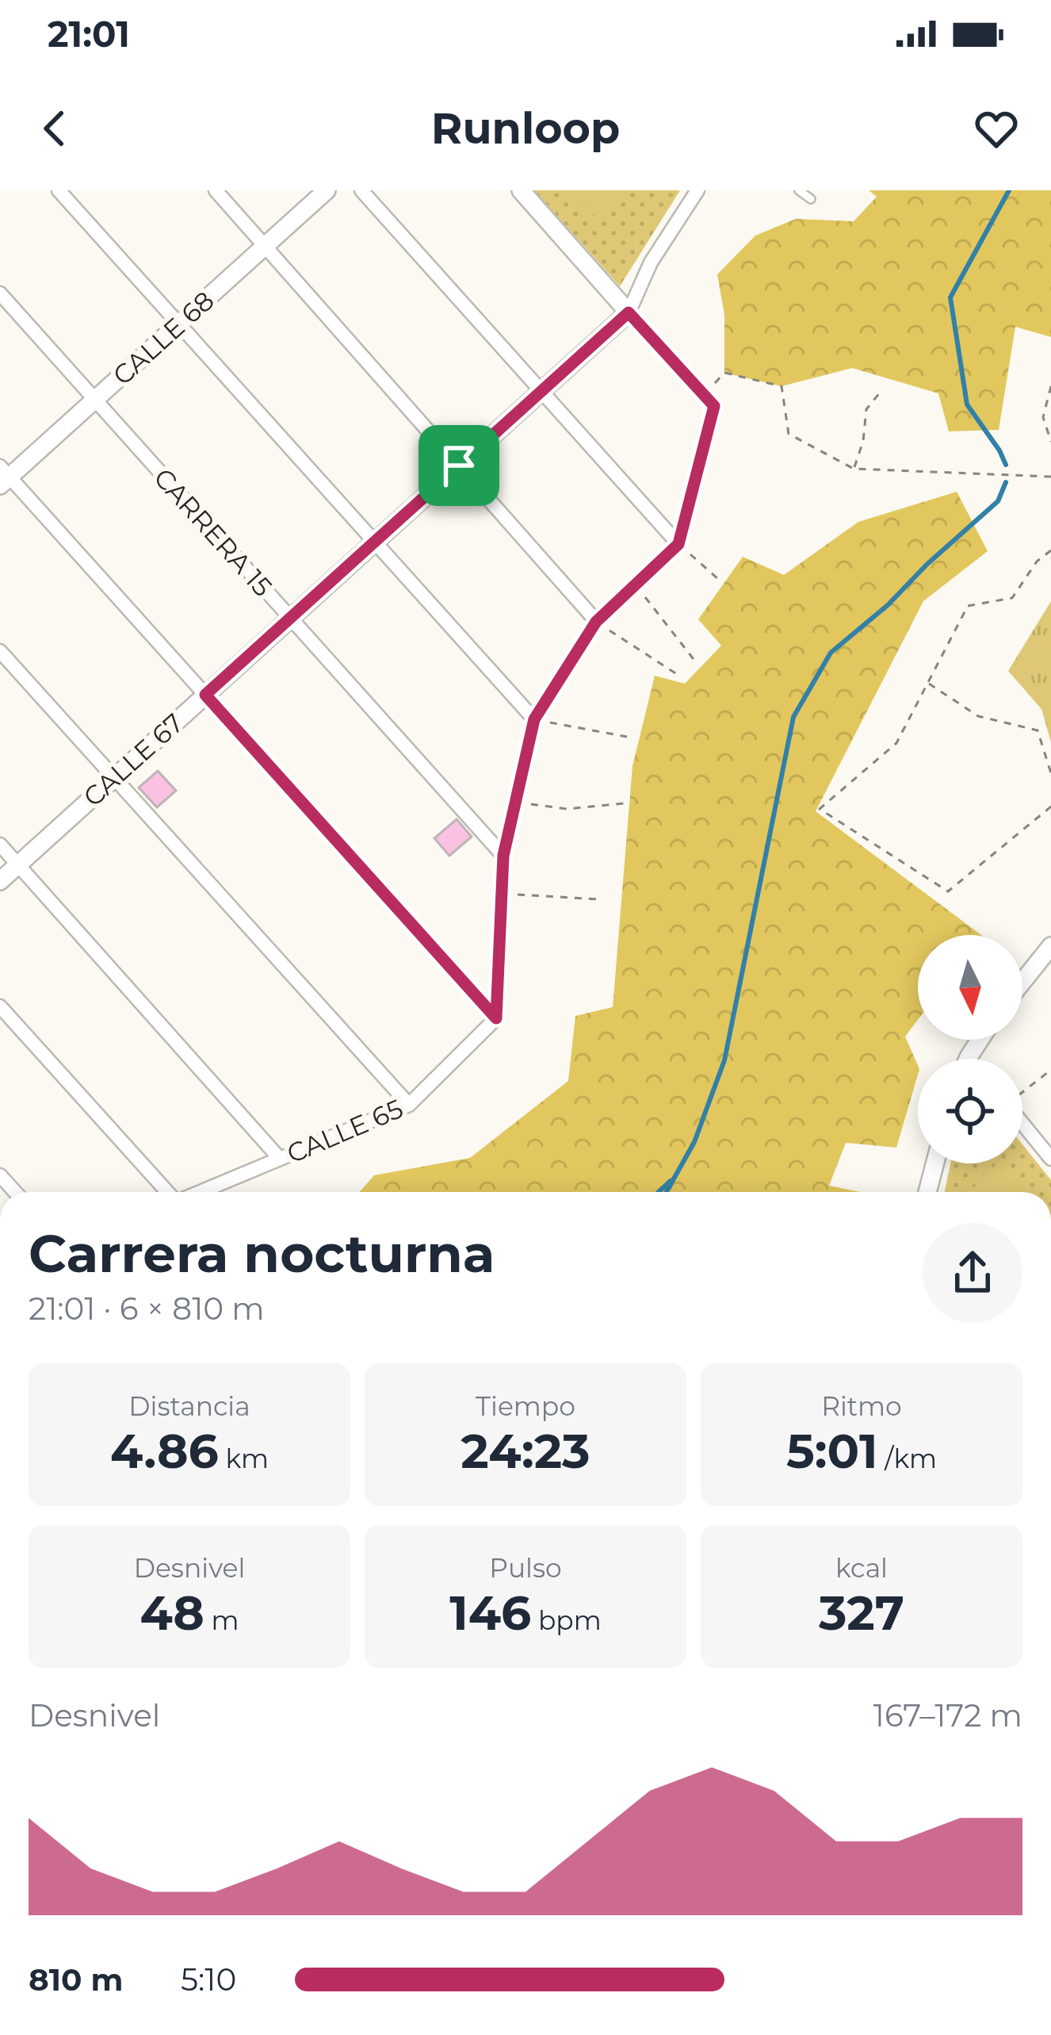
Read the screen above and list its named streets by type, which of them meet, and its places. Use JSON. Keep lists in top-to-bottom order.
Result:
{
  "streets": {
    "street": [
      "CALLE 68",
      "CARRERA 15",
      "CALLE 67",
      "CALLE 65"
    ]
  },
  "crossings": [
    ["CALLE 68", "CARRERA 15"],
    ["CARRERA 15", "CALLE 67"]
  ],
  "north": "bottom",
  "page": {
    "status": "21:01",
    "header": "Runloop",
    "heading": ["Carrera nocturna", "21:01 · 6 × 810 m"],
    "stats": [
      ["Distancia", "4.86 km"],
      ["Tiempo", "24:23"],
      ["Ritmo", "5:01 /km"],
      ["Desnivel", "48 m"],
      ["Pulso", "146 bpm"],
      ["kcal", "327"]
    ],
    "chart": ["Desnivel", "167–172 m"],
    "list": [
      {
        "name": "810 m",
        "note": "5:10"
      }
    ]
  }
}
